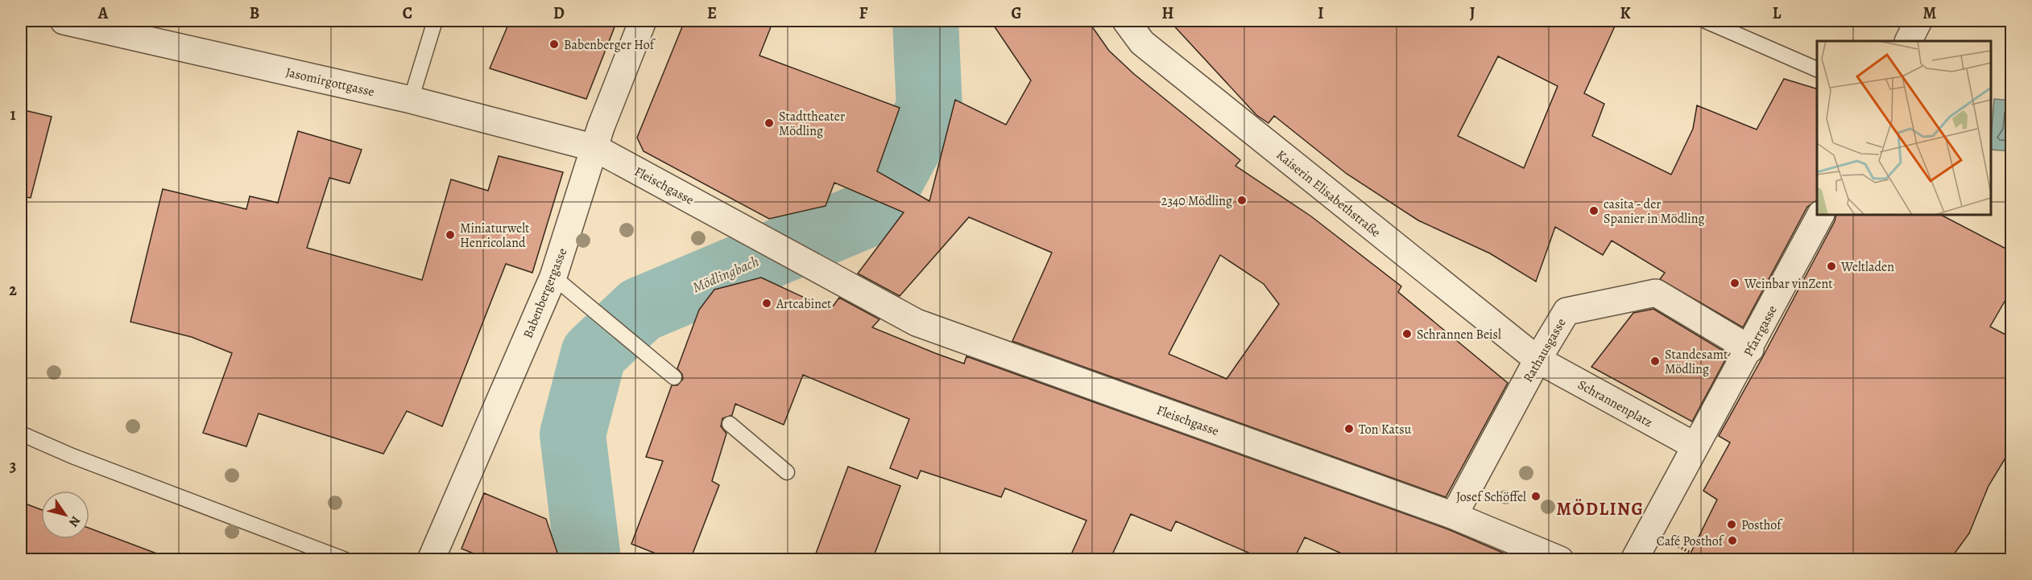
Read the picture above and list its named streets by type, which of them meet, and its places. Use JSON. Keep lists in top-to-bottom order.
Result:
{
  "streets": {
    "street": [
      "Jasomirgottgasse",
      "Fleischgasse",
      "Kaiserin Elisabethstraße",
      "Babenbergergasse",
      "Pfarrgasse",
      "Rathausgasse",
      "Schrannenplatz"
    ]
  },
  "crossings": [
    ["Jasomirgottgasse", "Fleischgasse"],
    ["Jasomirgottgasse", "Babenbergergasse"],
    ["Fleischgasse", "Babenbergergasse"],
    ["Fleischgasse", "Rathausgasse"],
    ["Kaiserin Elisabethstraße", "Rathausgasse"],
    ["Kaiserin Elisabethstraße", "Schrannenplatz"],
    ["Pfarrgasse", "Rathausgasse"],
    ["Pfarrgasse", "Schrannenplatz"],
    ["Rathausgasse", "Schrannenplatz"]
  ],
  "districts": ["MÖDLING"],
  "water": ["Mödlingbach"],
  "places": [
    "Babenberger Hof",
    "Stadttheater Mödling",
    "2340 Mödling",
    "casita - der Spanier in Mödling",
    "Miniaturwelt Henricoland",
    "Weltladen",
    "Weinbar vinZent",
    "Artcabinet",
    "Schrannen Beisl",
    "Standesamt Mödling",
    "Ton Katsu",
    "Josef Schöffel",
    "Posthof",
    "Café Posthof"
  ],
  "north": "bottom right",
  "grid": {
    "columns": [
      "A",
      "B",
      "C",
      "D",
      "E",
      "F",
      "G",
      "H",
      "I",
      "J",
      "K",
      "L",
      "M"
    ],
    "rows": ["1", "2", "3"]
  }
}
